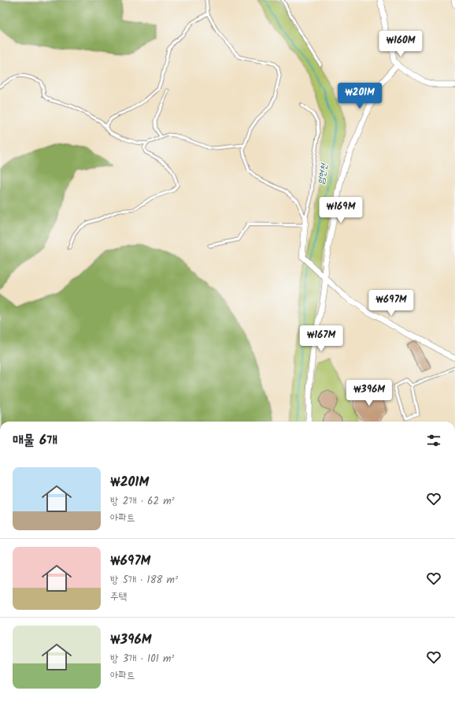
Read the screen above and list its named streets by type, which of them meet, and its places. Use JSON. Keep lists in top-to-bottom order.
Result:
{
  "water": ["엄현천"],
  "page": {
    "price": [
      "₩160M",
      "₩201M",
      "₩169M",
      "₩697M",
      "₩167M",
      "₩396M"
    ],
    "heading": "매물 6개",
    "list": [
      {
        "name": "₩201M",
        "note": "방 2개 · 62 m² · 아파트"
      },
      {
        "name": "₩697M",
        "note": "방 5개 · 188 m² · 주택"
      },
      {
        "name": "₩396M",
        "note": "방 3개 · 101 m² · 아파트"
      }
    ]
  }
}
